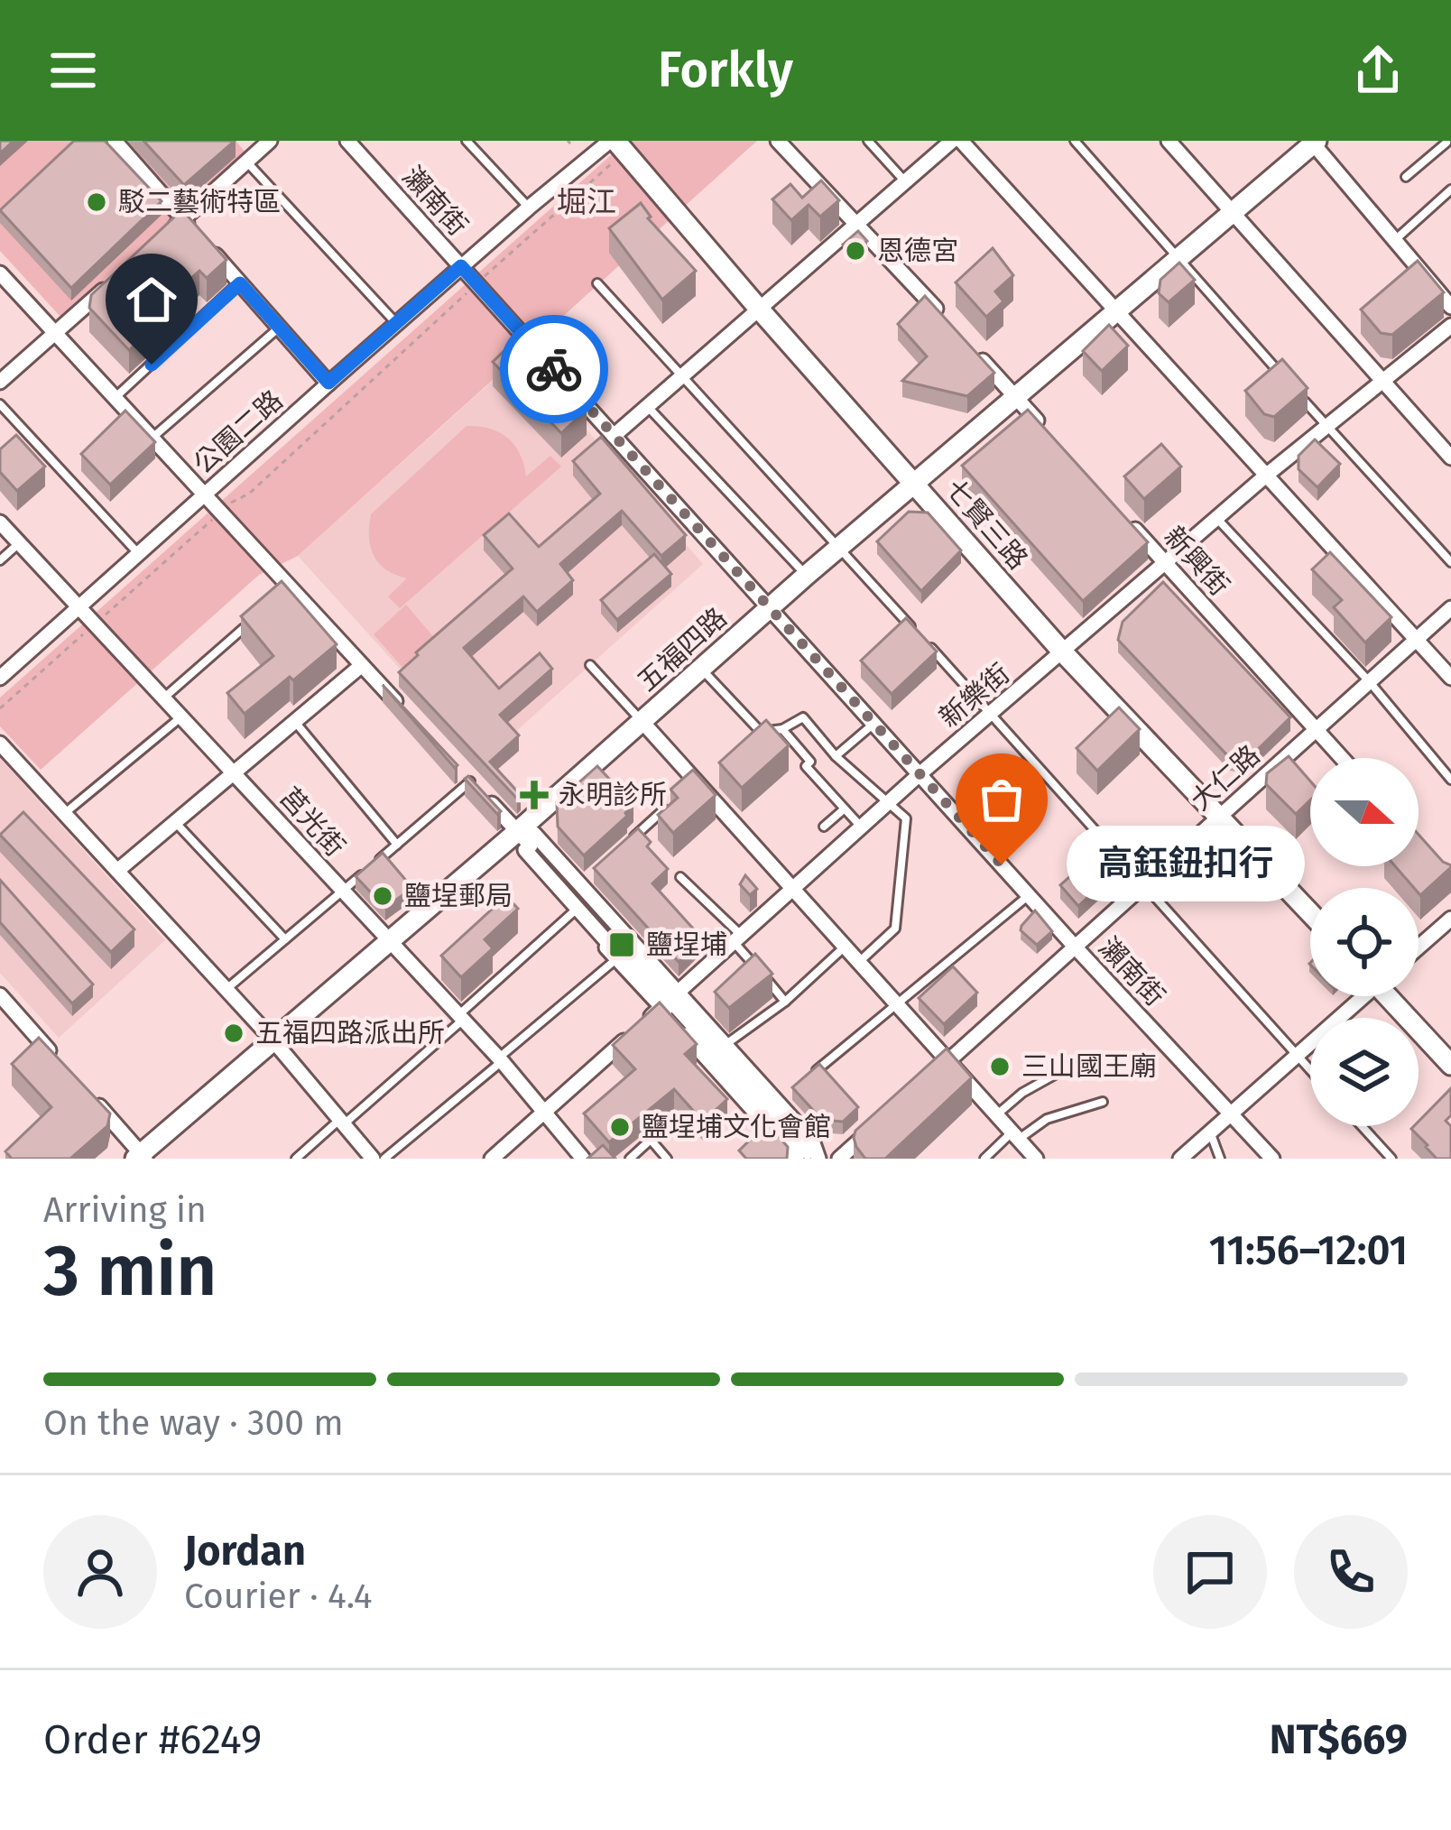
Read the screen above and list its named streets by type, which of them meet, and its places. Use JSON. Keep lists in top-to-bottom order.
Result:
{
  "streets": {
    "street": [
      "瀨南街",
      "公園二路",
      "七賢三路",
      "新興街",
      "五福四路",
      "新樂街",
      "大仁路",
      "莒光街"
    ]
  },
  "crossings": [
    ["瀨南街", "公園二路"],
    ["瀨南街", "五福四路"],
    ["瀨南街", "新樂街"],
    ["瀨南街", "大仁路"],
    ["公園二路", "七賢三路"],
    ["公園二路", "莒光街"],
    ["七賢三路", "五福四路"],
    ["七賢三路", "新樂街"],
    ["七賢三路", "大仁路"],
    ["新興街", "新樂街"],
    ["新興街", "大仁路"],
    ["五福四路", "莒光街"],
    ["新樂街", "莒光街"]
  ],
  "districts": ["堀江"],
  "places": {
    "other": [
      "駁二藝術特區",
      "恩德宮",
      "高鈺鈕扣行",
      "鹽埕郵局",
      "五福四路派出所",
      "三山國王廟",
      "鹽埕埔文化會館"
    ],
    "health": ["永明診所"],
    "transit": ["鹽埕埔"]
  },
  "north": "right",
  "page": {
    "header": "Forkly",
    "bubble": "高鈺鈕扣行",
    "heading": ["3 min", "Arriving in", "11:56–12:01"],
    "panel": [
      "Jordan",
      "Courier · 4.4",
      "Order #6249",
      "NT$669"
    ],
    "bar": "On the way · 300 m"
  }
}
